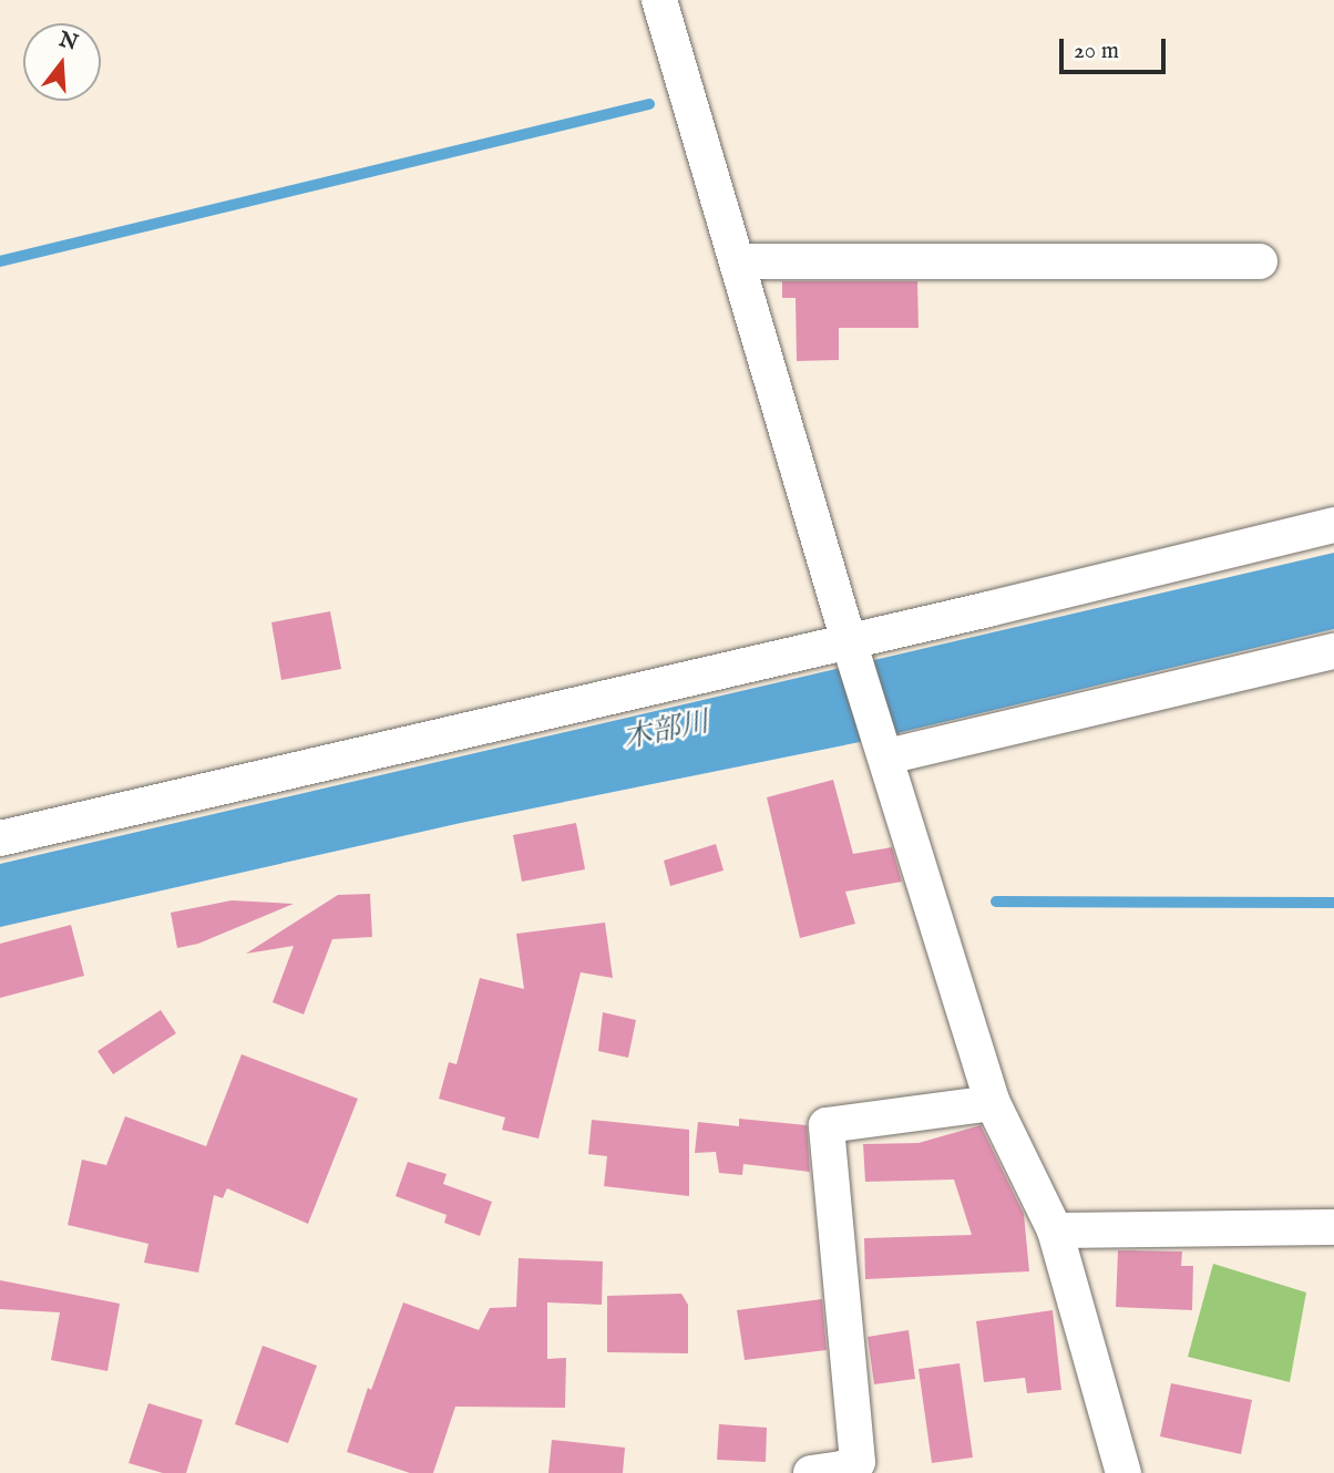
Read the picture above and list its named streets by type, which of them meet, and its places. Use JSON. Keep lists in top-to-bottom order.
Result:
{
  "water": ["木部川"],
  "scale_bar": "20 m",
  "north": "top"
}
